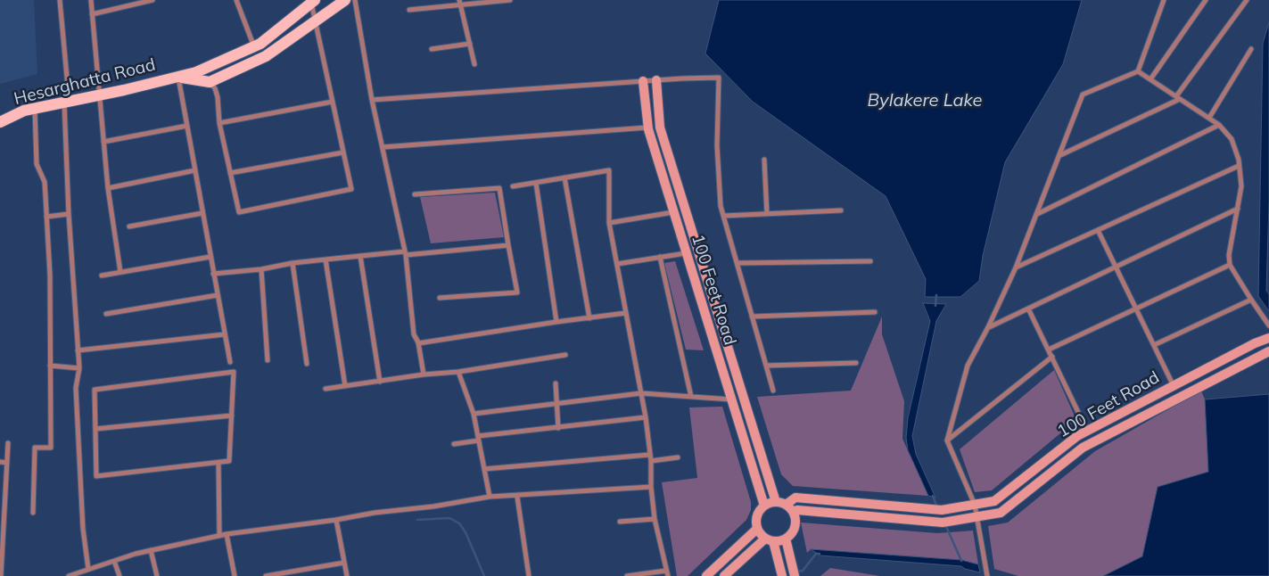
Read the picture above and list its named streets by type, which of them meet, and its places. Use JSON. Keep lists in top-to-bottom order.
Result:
{
  "streets": {
    "main road": ["Hesarghatta Road", "100 Feet Road"]
  },
  "water": ["Bylakere Lake"]
}
